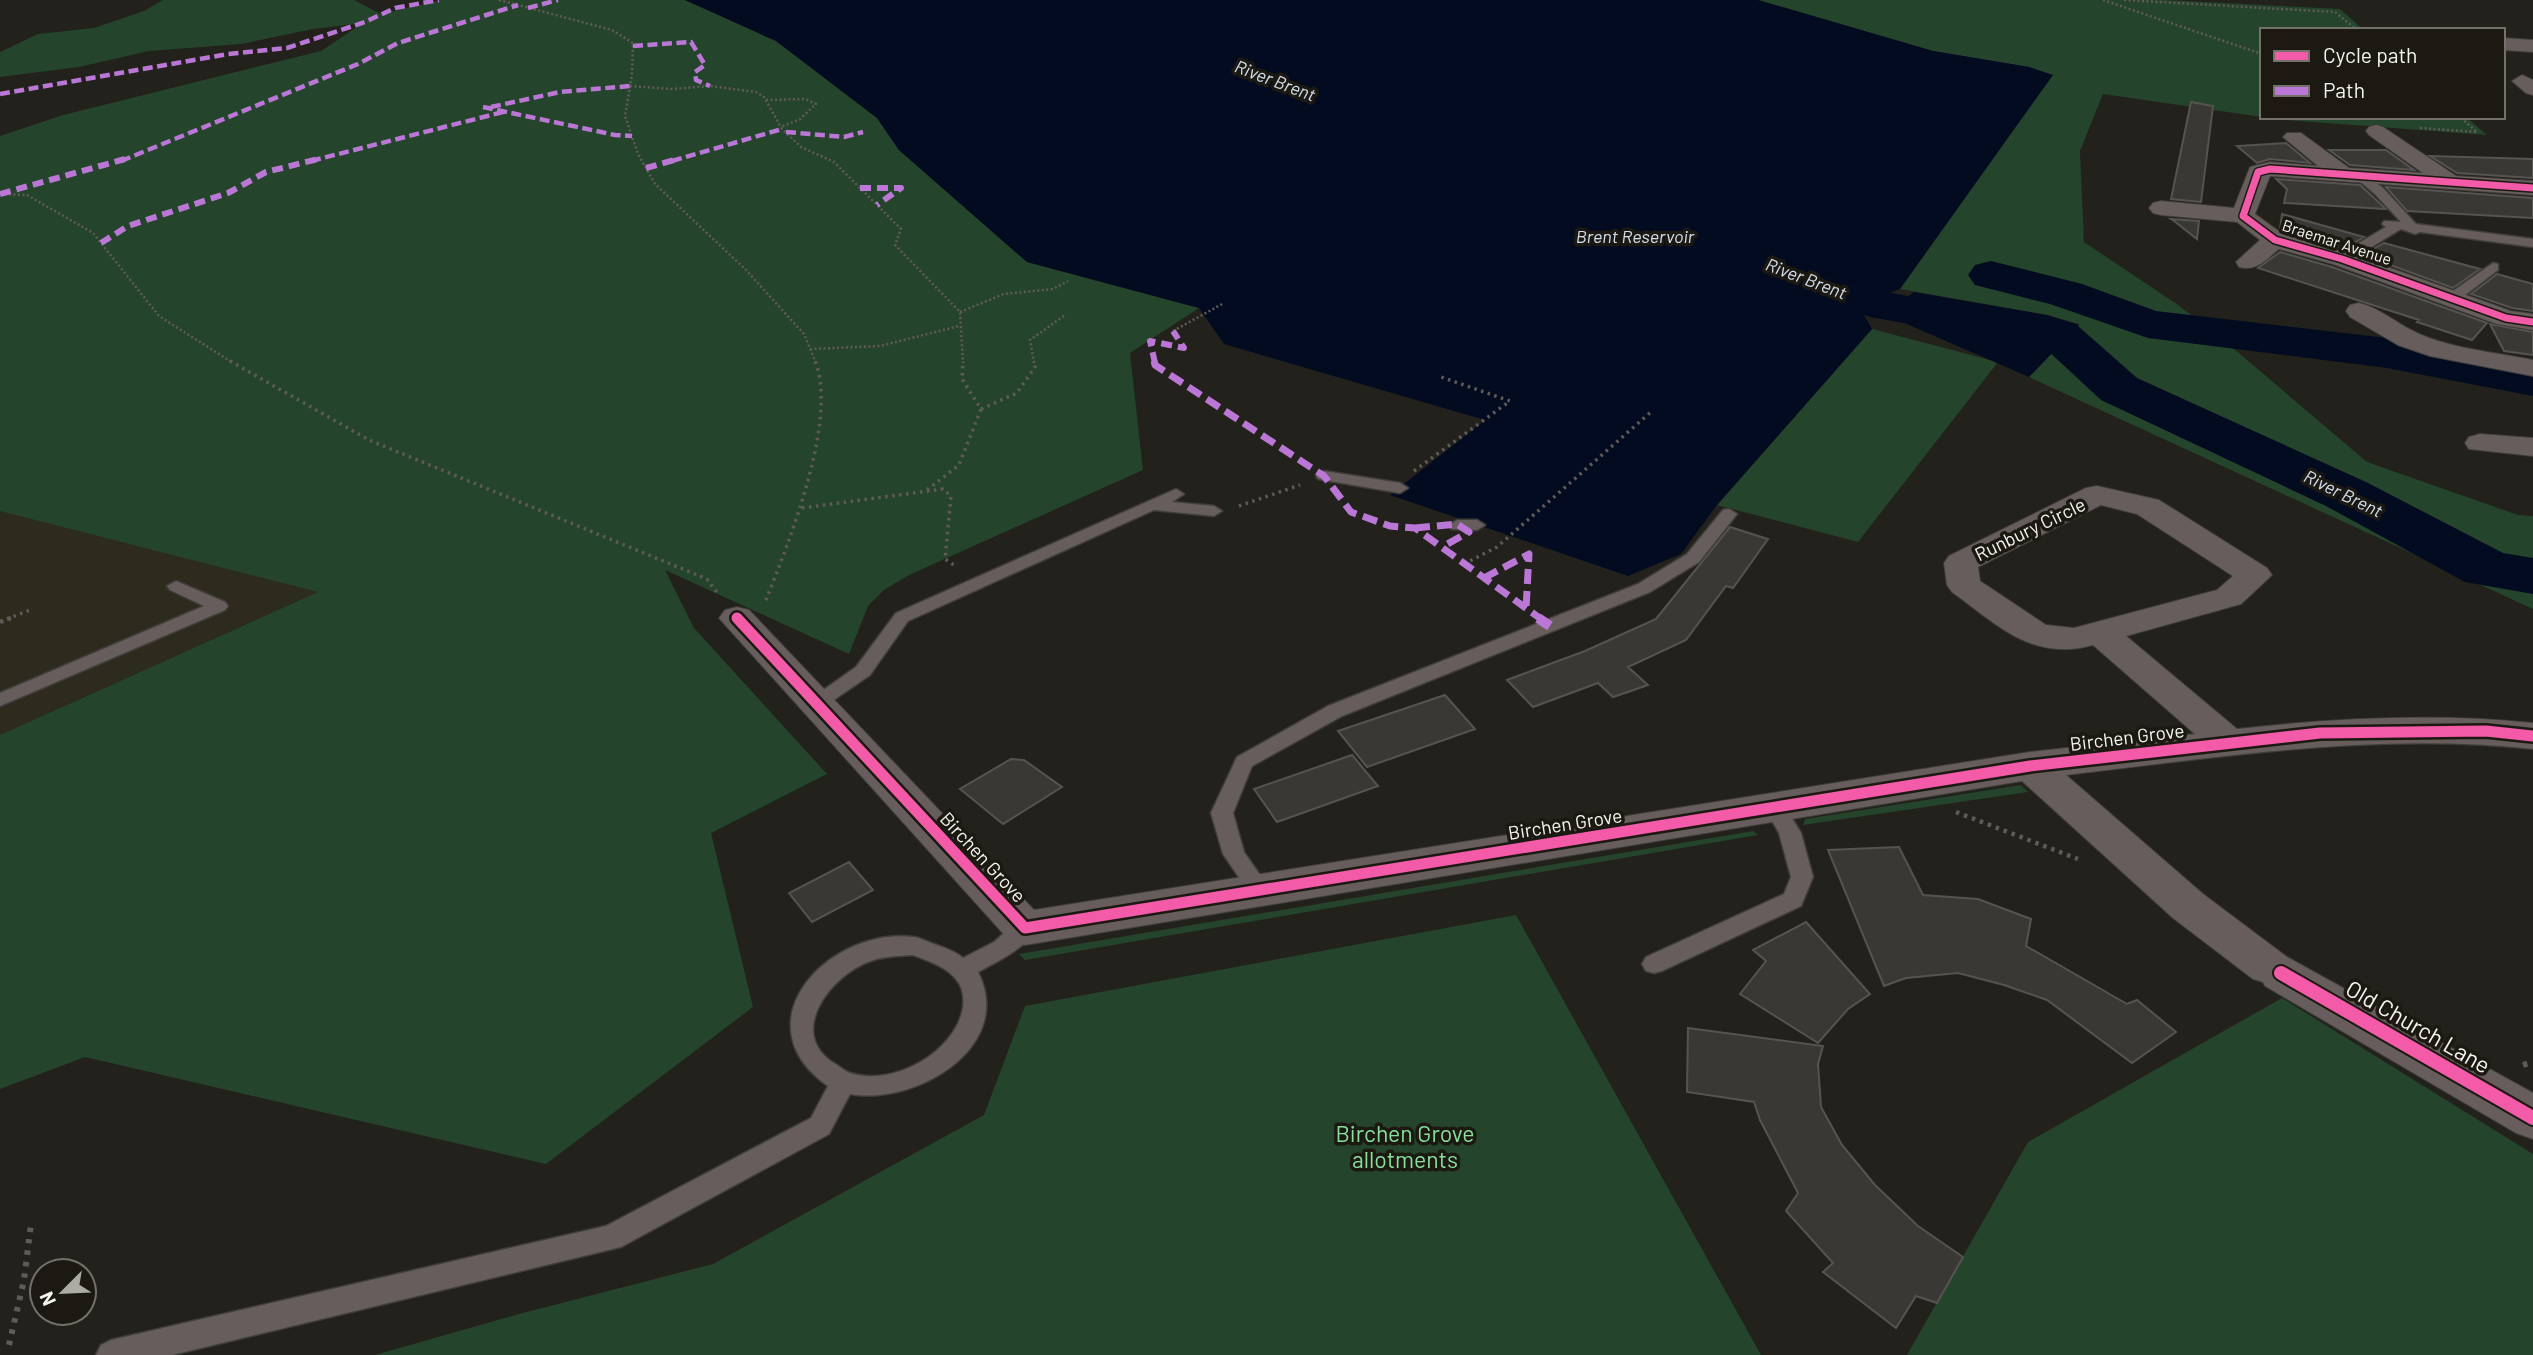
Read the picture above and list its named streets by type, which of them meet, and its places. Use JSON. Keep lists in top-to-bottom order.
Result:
{
  "streets": {
    "street": [
      "Braemar Avenue",
      "Runbury Circle",
      "Birchen Grove",
      "Old Church Lane"
    ]
  },
  "crossings": [
    ["Birchen Grove", "Old Church Lane"]
  ],
  "water": ["River Brent", "Brent Reservoir"],
  "parks": ["Birchen Grove allotments"],
  "legend": ["Cycle path", "Path"],
  "north": "bottom left"
}
